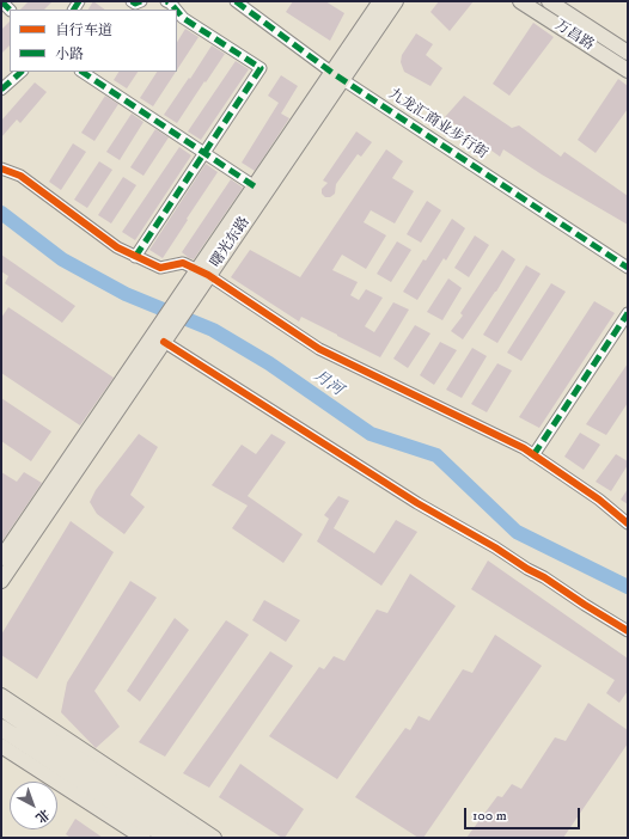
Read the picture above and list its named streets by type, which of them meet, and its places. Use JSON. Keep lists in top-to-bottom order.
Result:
{
  "streets": {
    "main road": ["万昌路", "曙光东路"],
    "street": ["九龙汇商业步行街"]
  },
  "crossings": [
    ["九龙汇商业步行街", "曙光东路"]
  ],
  "water": ["月河"],
  "legend": ["自行车道", "小路"],
  "scale_bar": "100 m",
  "north": "bottom right"
}
